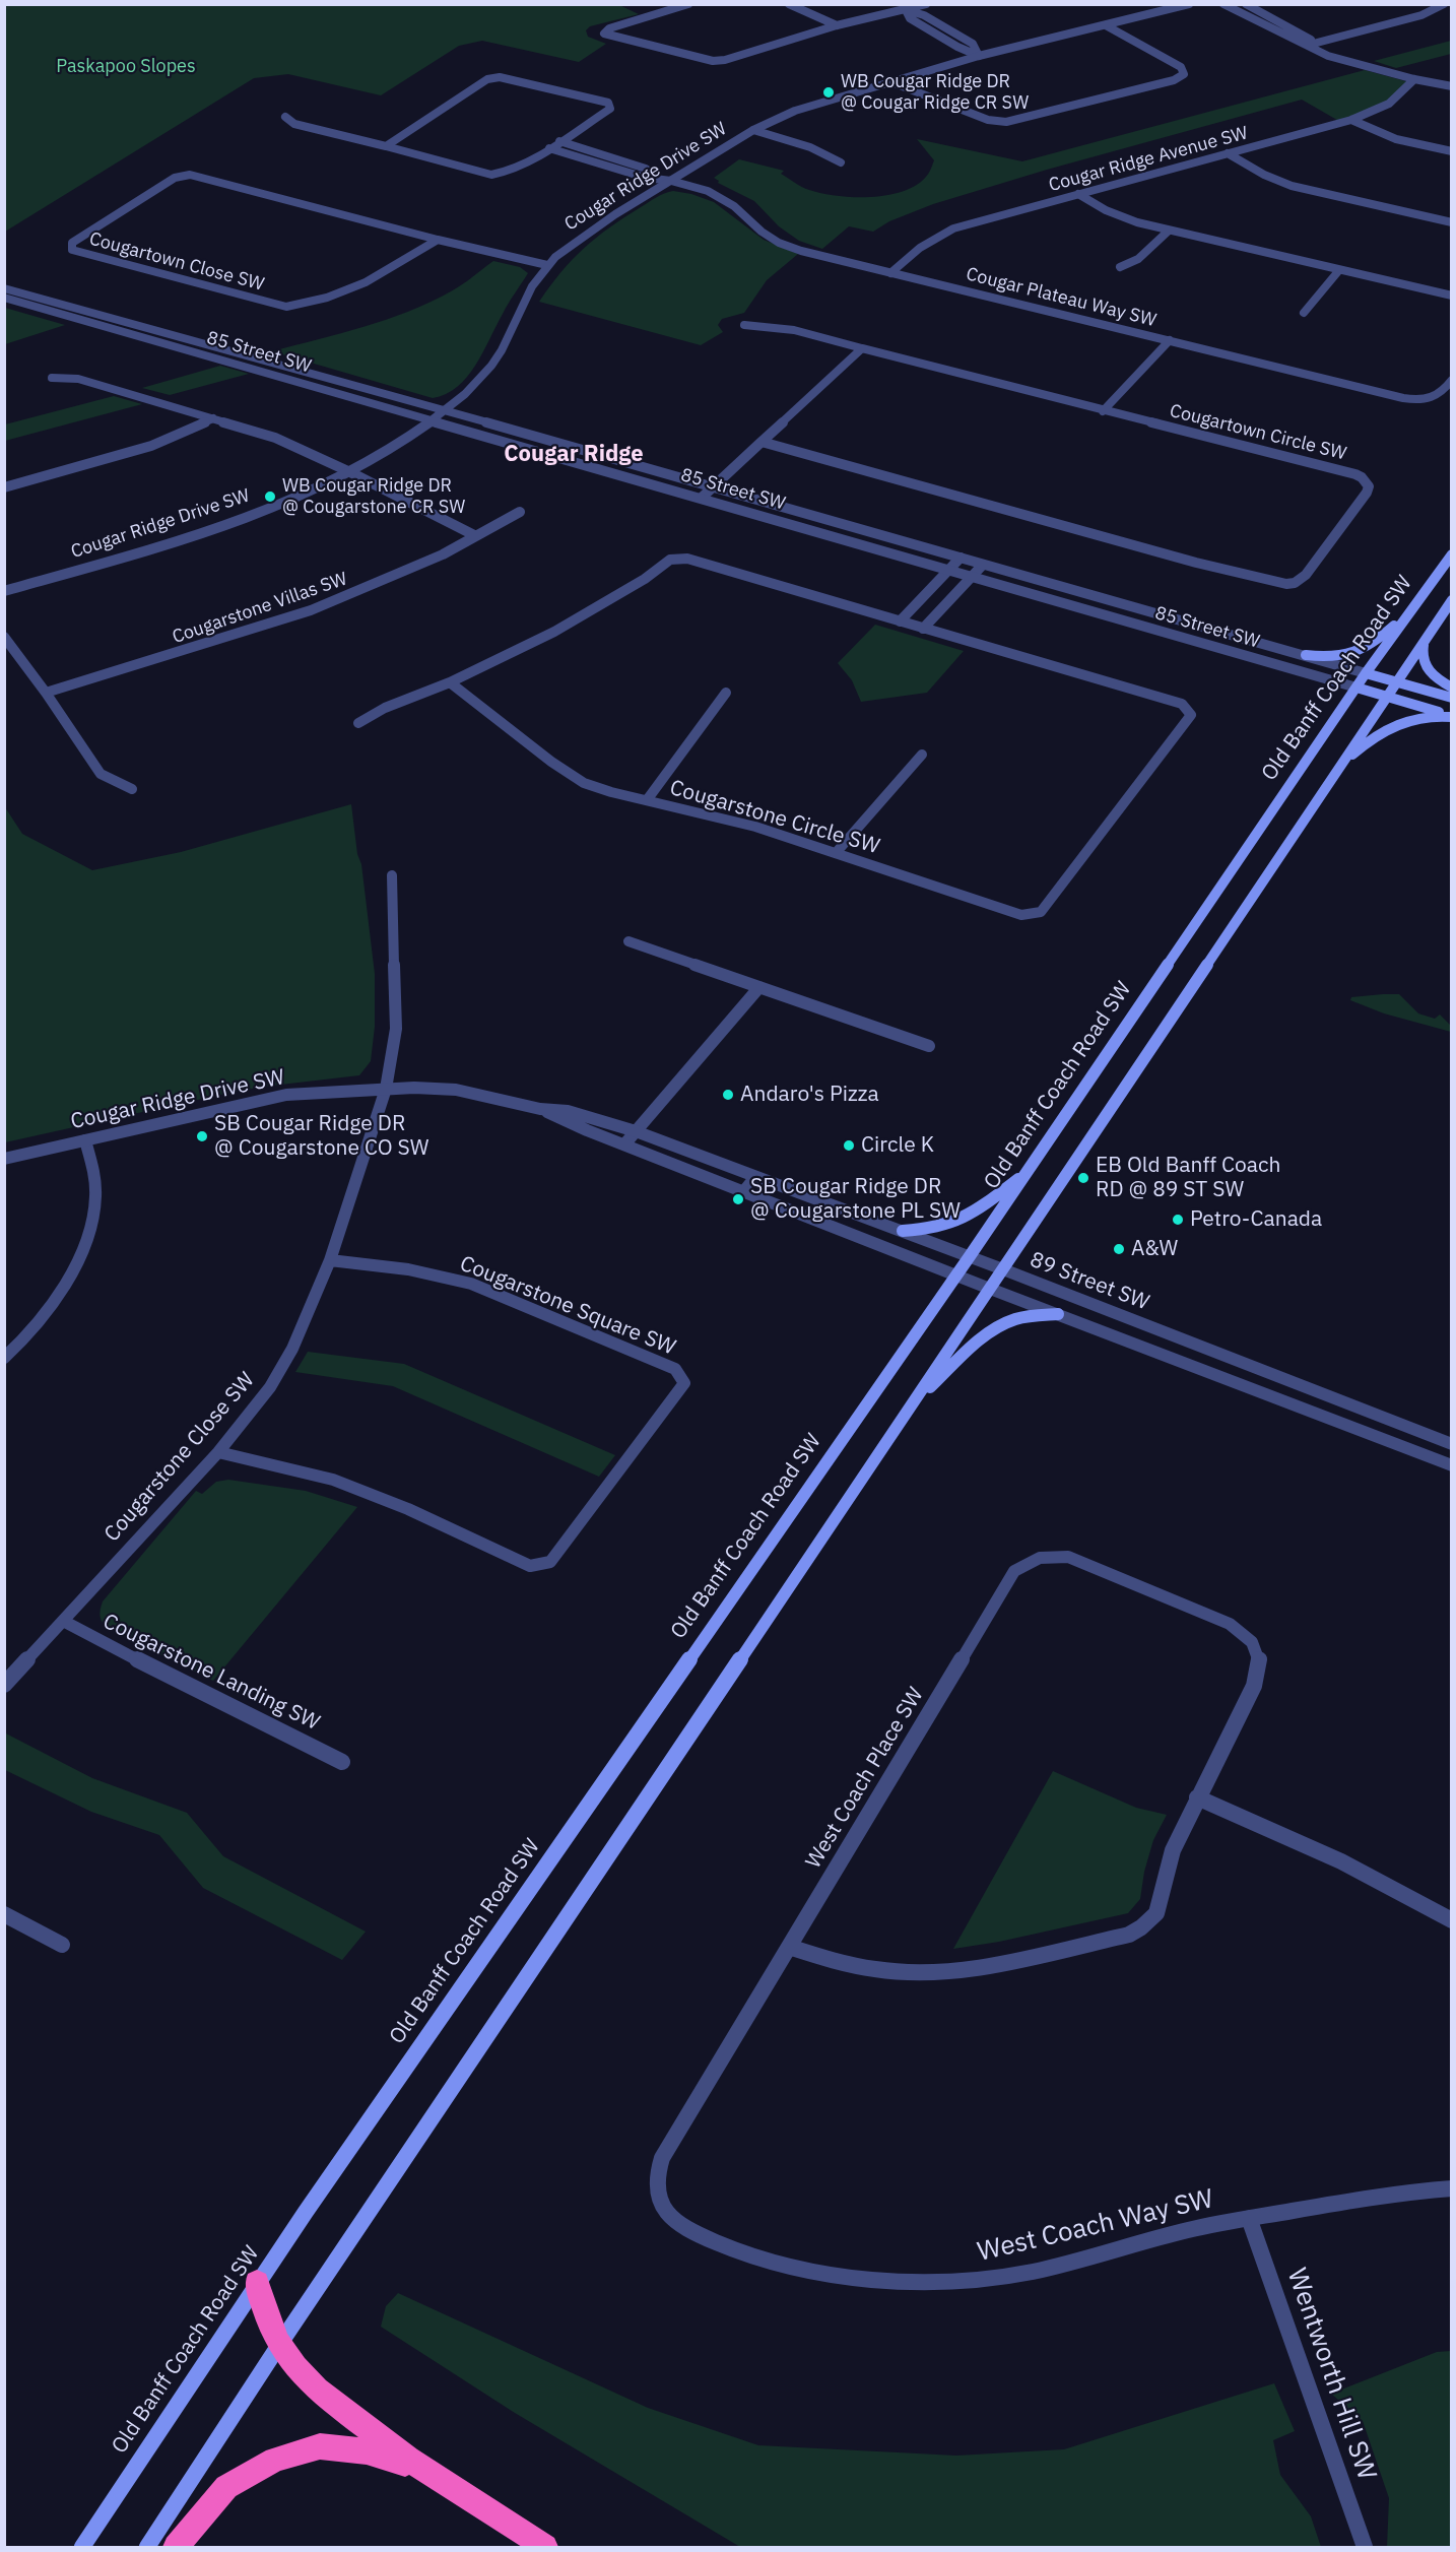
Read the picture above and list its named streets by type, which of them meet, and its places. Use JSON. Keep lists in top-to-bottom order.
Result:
{
  "streets": {
    "main road": ["85 Street SW", "Old Banff Coach Road SW"],
    "street": [
      "Cougar Ridge Avenue SW",
      "Cougar Ridge Drive SW",
      "Cougartown Close SW",
      "Cougar Plateau Way SW",
      "Cougartown Circle SW",
      "Cougarstone Villas SW",
      "Cougarstone Circle SW",
      "89 Street SW",
      "Cougarstone Square SW",
      "Cougarstone Close SW",
      "Cougarstone Landing SW",
      "West Coach Place SW",
      "West Coach Way SW",
      "Wentworth Hill SW"
    ]
  },
  "crossings": [
    ["Cougar Ridge Avenue SW", "Cougar Plateau Way SW"],
    ["Cougar Ridge Drive SW", "Cougartown Close SW"],
    ["Cougar Ridge Drive SW", "Cougar Plateau Way SW"],
    ["Cougar Ridge Drive SW", "85 Street SW"],
    ["Cougar Ridge Drive SW", "Old Banff Coach Road SW"],
    ["Cougar Ridge Drive SW", "89 Street SW"],
    ["Cougar Ridge Drive SW", "Cougarstone Close SW"],
    ["85 Street SW", "Old Banff Coach Road SW"],
    ["Old Banff Coach Road SW", "89 Street SW"],
    ["Cougarstone Square SW", "Cougarstone Close SW"],
    ["Cougarstone Close SW", "Cougarstone Landing SW"],
    ["West Coach Place SW", "West Coach Way SW"],
    ["West Coach Way SW", "Wentworth Hill SW"]
  ],
  "districts": ["Cougar Ridge"],
  "parks": ["Paskapoo Slopes"],
  "places": [
    "WB Cougar Ridge DR @ Cougar Ridge CR SW",
    "WB Cougar Ridge DR @ Cougarstone CR SW",
    "Andaro's Pizza",
    "SB Cougar Ridge DR @ Cougarstone CO SW",
    "Circle K",
    "EB Old Banff Coach RD @ 89 ST SW",
    "SB Cougar Ridge DR @ Cougarstone PL SW",
    "Petro-Canada",
    "A&W"
  ]
}
